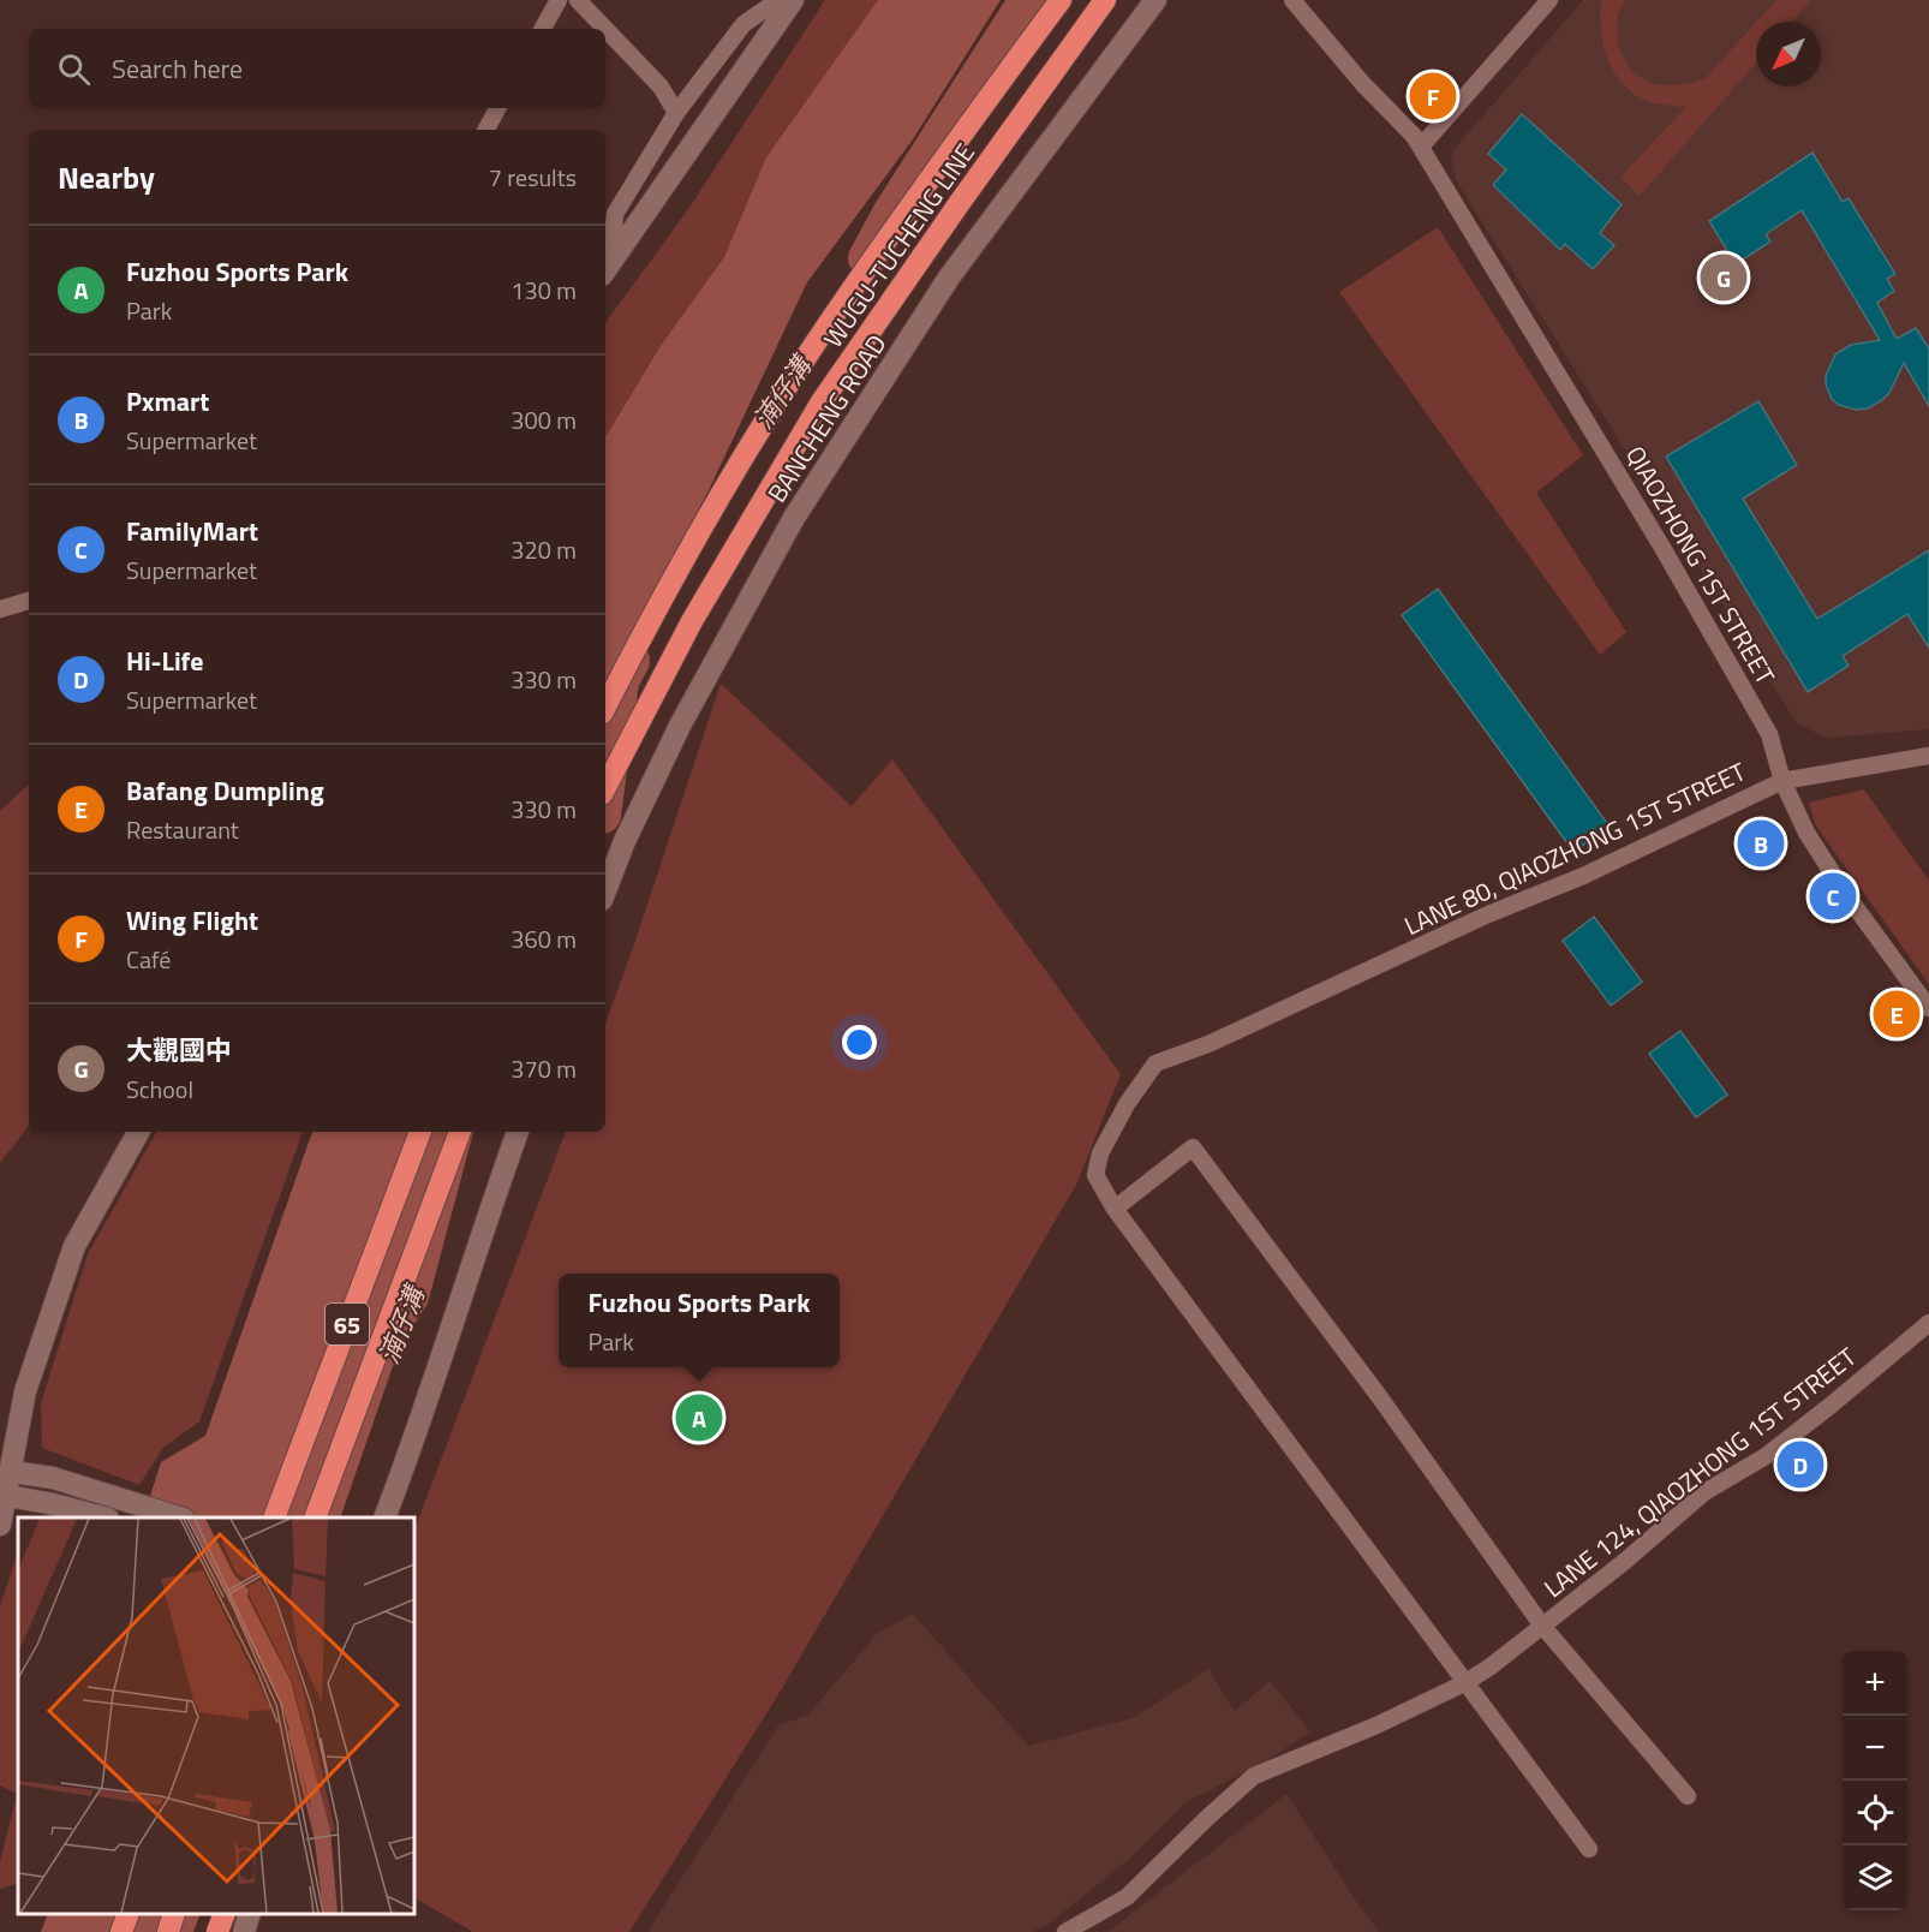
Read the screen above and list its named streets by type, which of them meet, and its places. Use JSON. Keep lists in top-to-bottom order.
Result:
{
  "streets": {
    "highway": ["WUGU-TUCHENG LINE", "65"],
    "street": [
      "BANCHENG ROAD",
      "QIAOZHONG 1ST STREET",
      "LANE 80, QIAOZHONG 1ST STREET",
      "LANE 124, QIAOZHONG 1ST STREET"
    ]
  },
  "crossings": [
    ["QIAOZHONG 1ST STREET", "LANE 80, QIAOZHONG 1ST STREET"],
    ["LANE 80, QIAOZHONG 1ST STREET", "LANE 124, QIAOZHONG 1ST STREET"]
  ],
  "water": ["湳仔溝"],
  "north": "bottom left",
  "page": {
    "search": "Search here",
    "pins": [
      "F",
      "G",
      "B",
      "C",
      "E",
      "A",
      "D"
    ],
    "heading": ["Nearby", "7 results"],
    "list": [
      {
        "mark": "A",
        "name": "Fuzhou Sports Park",
        "note": "Park",
        "value": "130 m"
      },
      {
        "mark": "B",
        "name": "Pxmart",
        "note": "Supermarket",
        "value": "300 m"
      },
      {
        "mark": "C",
        "name": "FamilyMart",
        "note": "Supermarket",
        "value": "320 m"
      },
      {
        "mark": "D",
        "name": "Hi-Life",
        "note": "Supermarket",
        "value": "330 m"
      },
      {
        "mark": "E",
        "name": "Bafang Dumpling",
        "note": "Restaurant",
        "value": "330 m"
      },
      {
        "mark": "F",
        "name": "Wing Flight",
        "note": "Café",
        "value": "360 m"
      },
      {
        "mark": "G",
        "name": "大觀國中",
        "note": "School",
        "value": "370 m"
      }
    ],
    "popup": ["Fuzhou Sports Park", "Park"],
    "map_buttons": ["+", "−"]
  }
}
